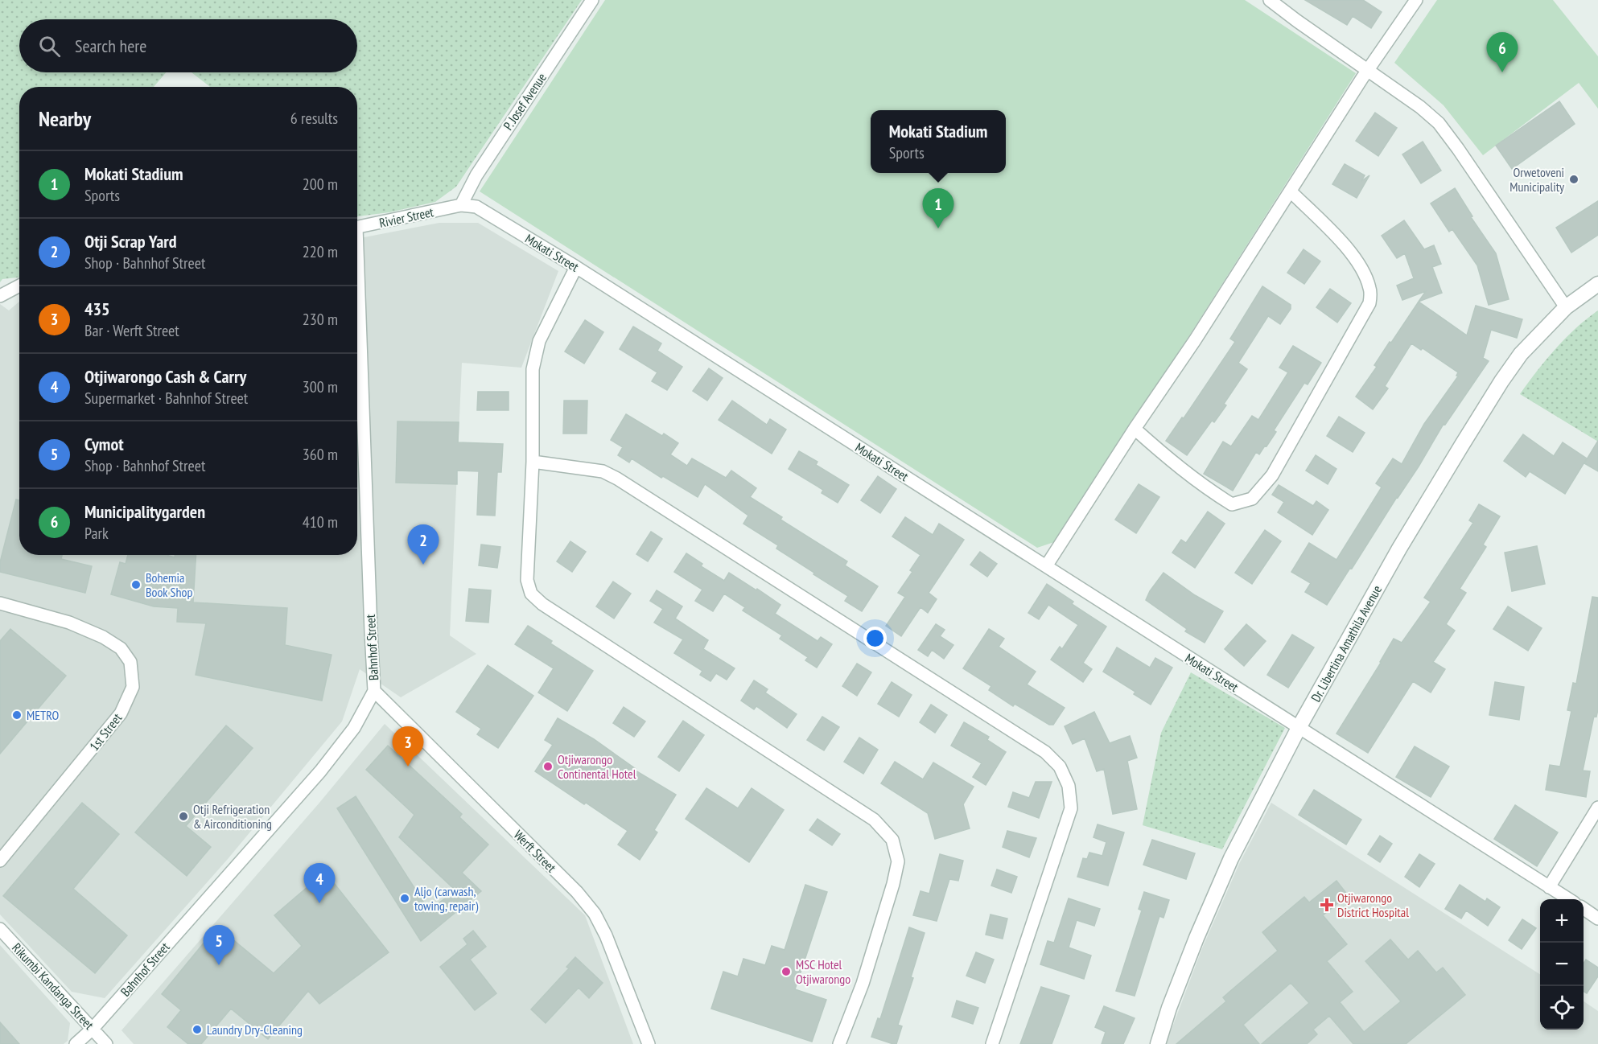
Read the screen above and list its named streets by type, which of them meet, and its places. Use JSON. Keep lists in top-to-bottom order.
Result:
{
  "streets": {
    "street": [
      "P. Josef Avenue",
      "Rivier Street",
      "Mokati Street",
      "Dr. Libertina Amathila Avenue",
      "Bahnhof Street",
      "1st Street",
      "Werft Street",
      "Rikumbi Kandanga Street"
    ]
  },
  "crossings": [
    ["P. Josef Avenue", "Rivier Street"],
    ["P. Josef Avenue", "Mokati Street"],
    ["Rivier Street", "Mokati Street"],
    ["Mokati Street", "Dr. Libertina Amathila Avenue"],
    ["Bahnhof Street", "Werft Street"],
    ["Bahnhof Street", "Rikumbi Kandanga Street"]
  ],
  "places": {
    "other": [
      "Orwetoveni Municipality",
      "Bohemia Book Shop",
      "METRO",
      "Otjiwarongo Continental Hotel",
      "Otji Refrigeration & Airconditioning",
      "Aljo (carwash, towing, repair)",
      "MSC Hotel Otjiwarongo",
      "Laundry Dry-Cleaning"
    ],
    "health": ["Otjiwarongo District Hospital"]
  },
  "page": {
    "search": "Search here",
    "pins": [
      "6",
      "1",
      "2",
      "3",
      "4",
      "5"
    ],
    "heading": ["Nearby", "6 results"],
    "popup": ["Mokati Stadium", "Sports"],
    "list": [
      {
        "mark": "1",
        "name": "Mokati Stadium",
        "note": "Sports",
        "value": "200 m"
      },
      {
        "mark": "2",
        "name": "Otji Scrap Yard",
        "note": "Shop · Bahnhof Street",
        "value": "220 m"
      },
      {
        "mark": "3",
        "name": "435",
        "note": "Bar · Werft Street",
        "value": "230 m"
      },
      {
        "mark": "4",
        "name": "Otjiwarongo Cash & Carry",
        "note": "Supermarket · Bahnhof Street",
        "value": "300 m"
      },
      {
        "mark": "5",
        "name": "Cymot",
        "note": "Shop · Bahnhof Street",
        "value": "360 m"
      },
      {
        "mark": "6",
        "name": "Municipalitygarden",
        "note": "Park",
        "value": "410 m"
      }
    ],
    "map_buttons": ["+", "−"]
  }
}
